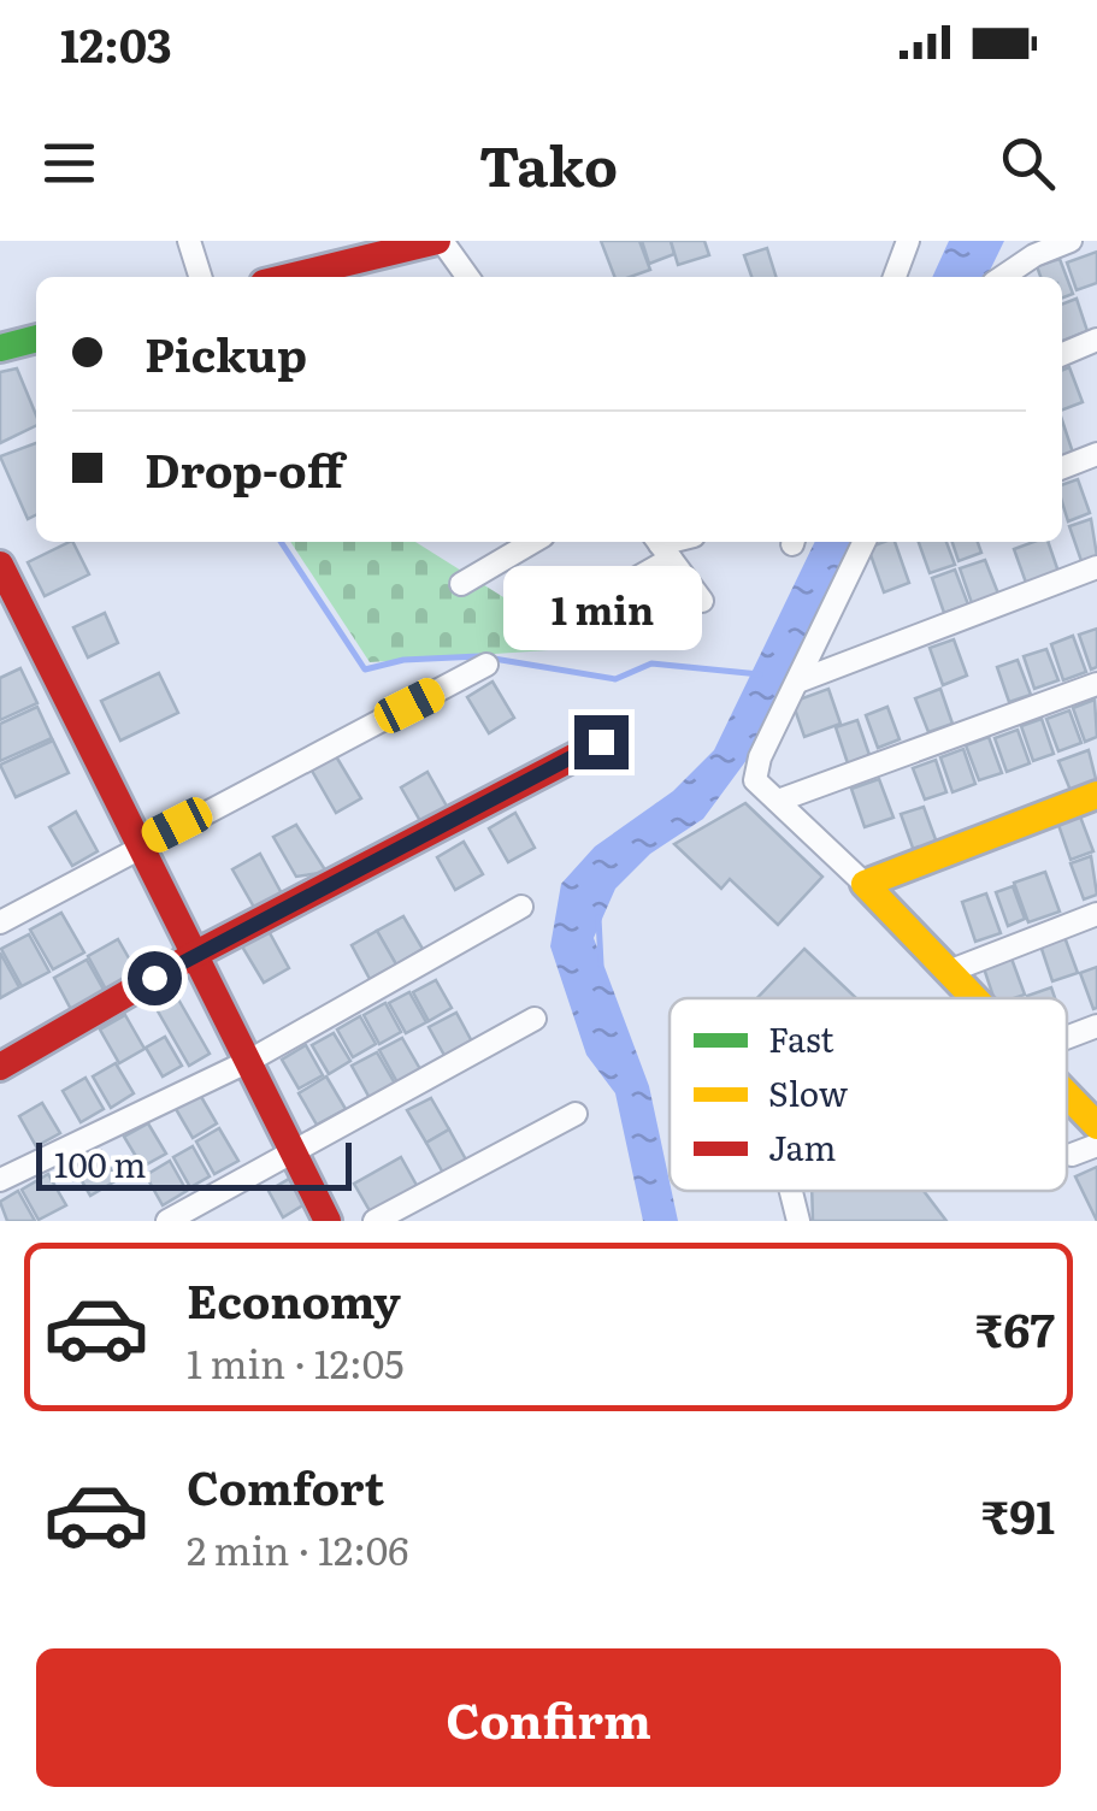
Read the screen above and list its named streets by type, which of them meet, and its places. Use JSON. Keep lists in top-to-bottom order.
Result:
{
  "legend": ["Fast", "Slow", "Jam"],
  "scale_bar": "100 m",
  "page": {
    "status": "12:03",
    "header": "Tako",
    "banner": ["Pickup", "Drop-off"],
    "bubble": "1 min",
    "scale": "100 m",
    "list": [
      {
        "name": "Economy",
        "note": "1 min · 12:05",
        "value": "₹67"
      },
      {
        "name": "Comfort",
        "note": "2 min · 12:06",
        "value": "₹91"
      }
    ],
    "buttons": "Confirm"
  }
}
